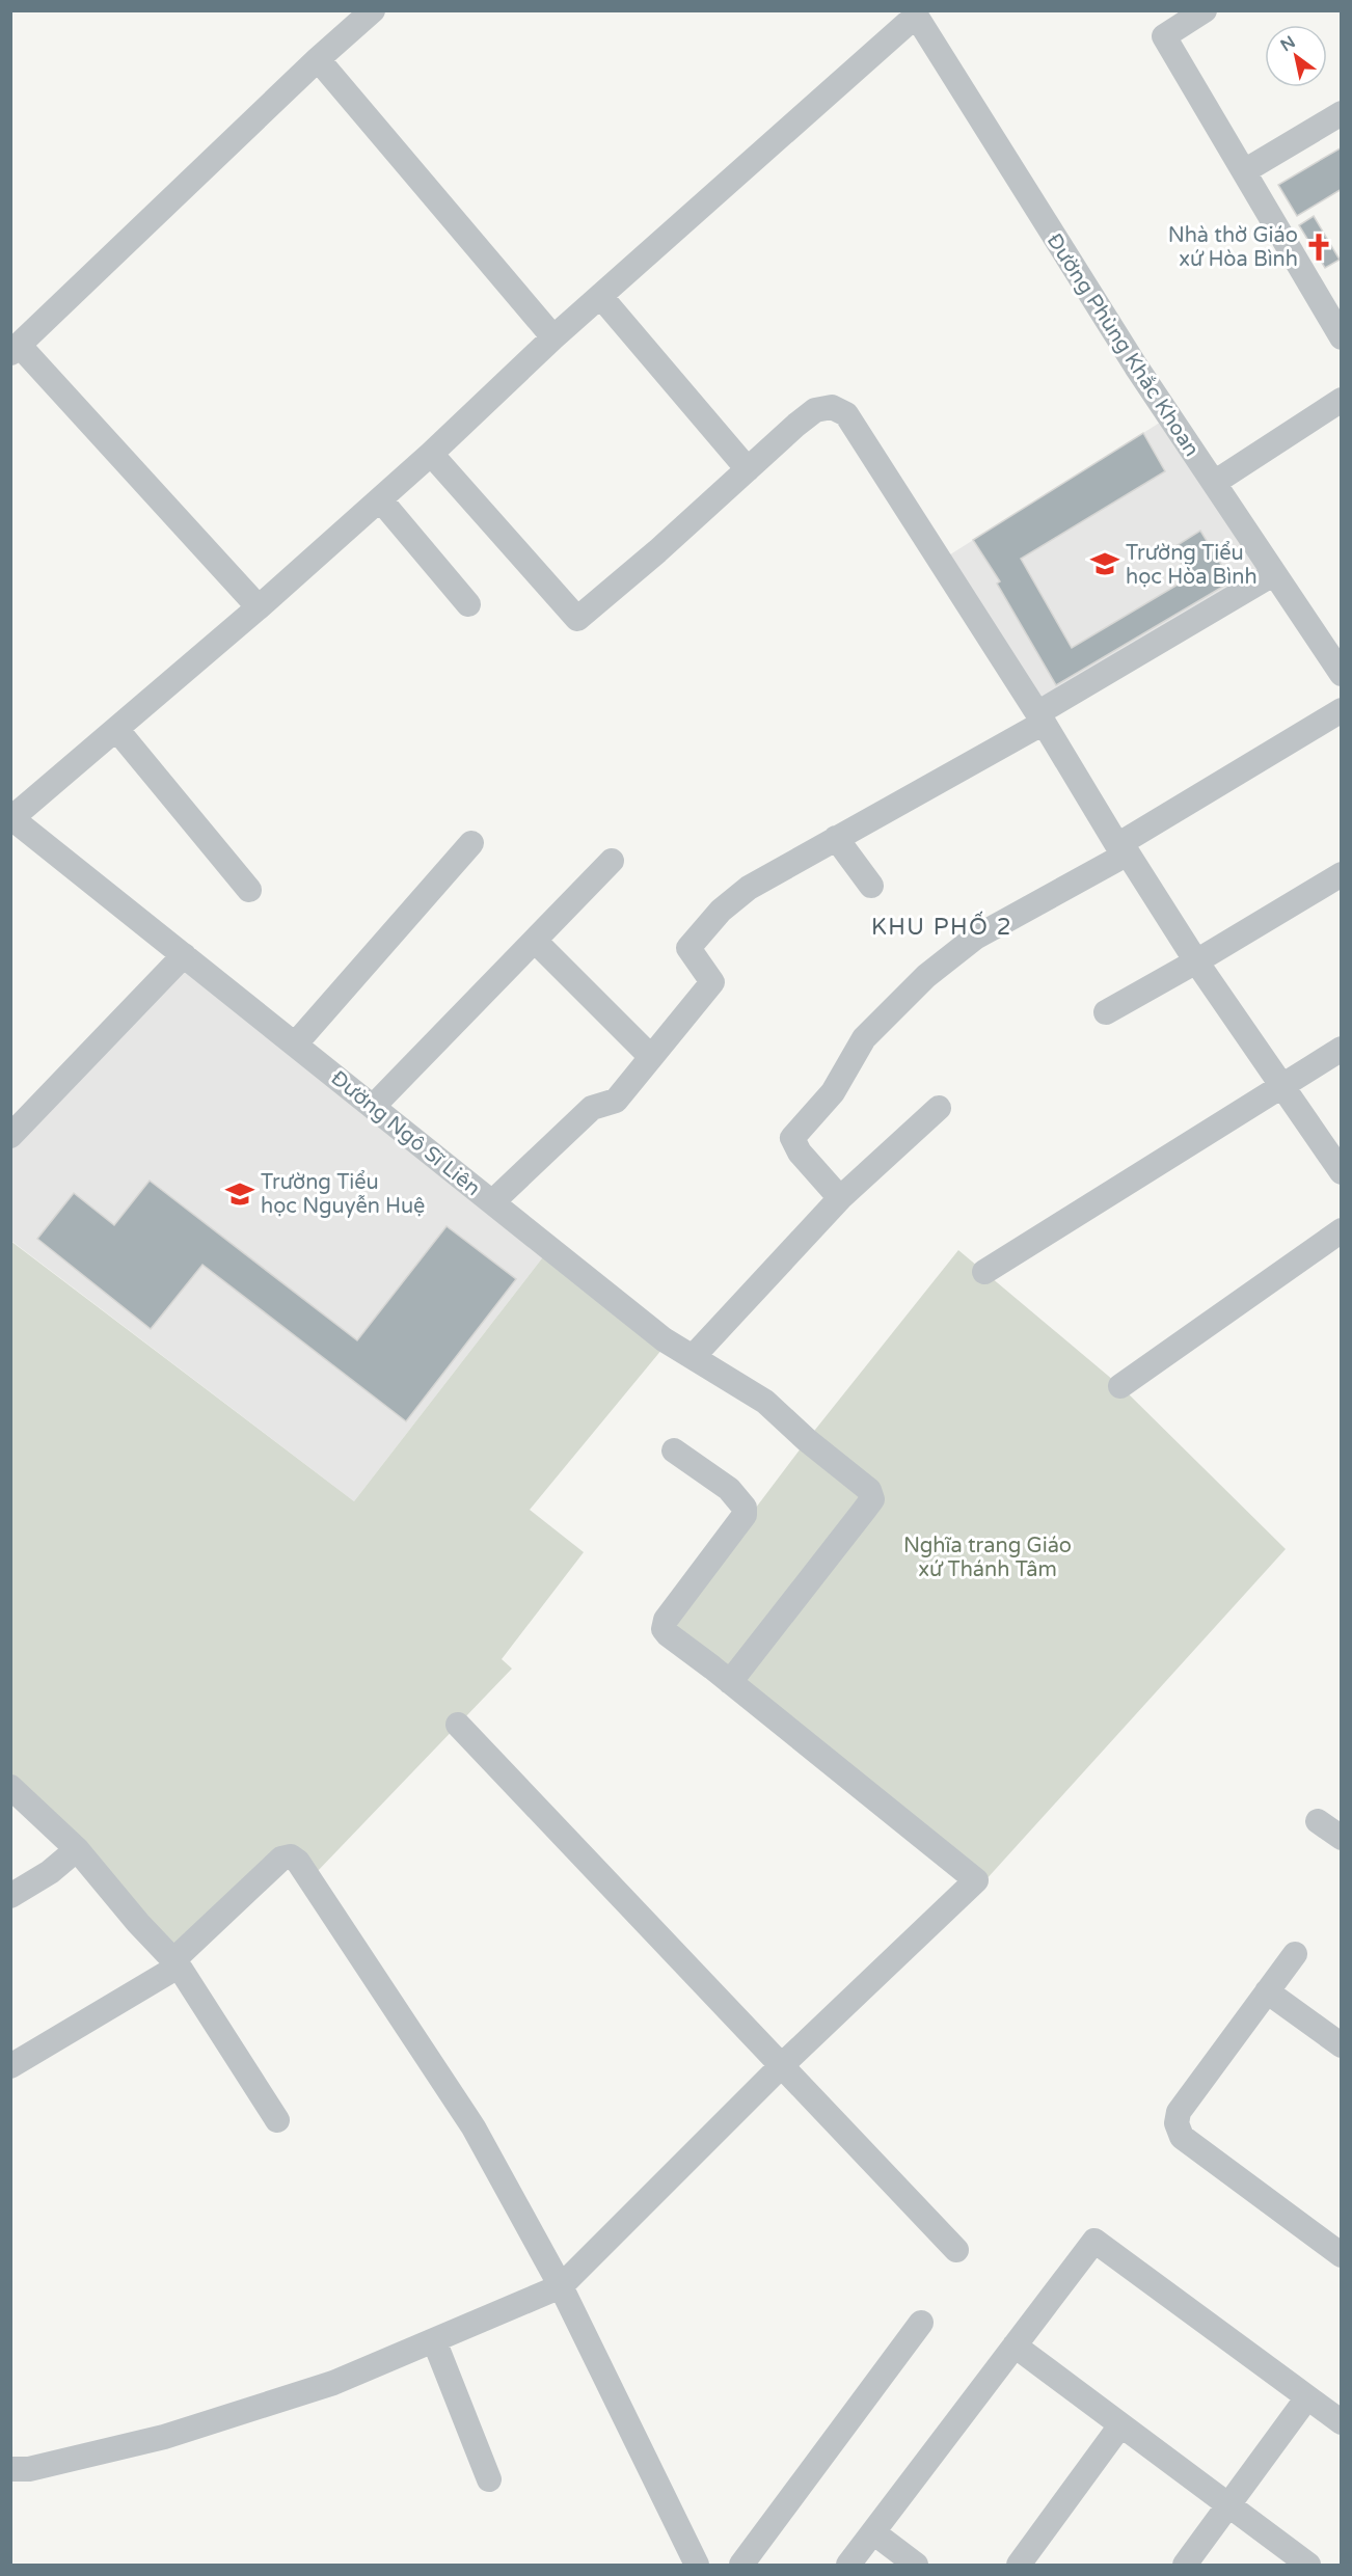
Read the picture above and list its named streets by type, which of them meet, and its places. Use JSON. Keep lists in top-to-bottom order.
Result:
{
  "streets": {
    "street": ["Đường Phùng Khắc Khoan", "Đường Ngô Sĩ Liên"]
  },
  "districts": ["KHU PHỐ 2"],
  "parks": ["Nghĩa trang Giáo xứ Thánh Tâm"],
  "places": {
    "church": ["Nhà thờ Giáo xứ Hòa Bình"],
    "school or university": ["Trường Tiểu học Hòa Bình", "Trường Tiểu học Nguyễn Huệ"]
  },
  "north": "top left"
}
